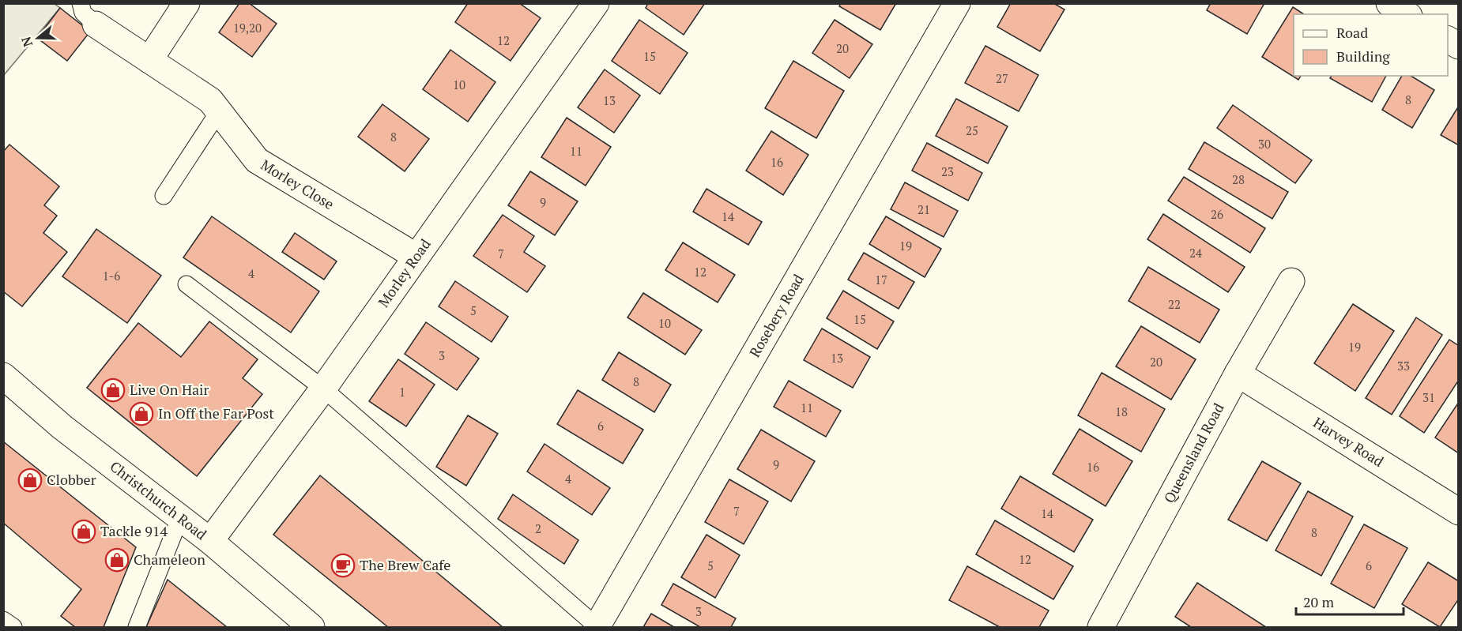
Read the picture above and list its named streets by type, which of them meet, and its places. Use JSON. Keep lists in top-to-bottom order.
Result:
{
  "streets": {
    "street": [
      "Morley Close",
      "Morley Road",
      "Rosebery Road",
      "Harvey Road",
      "Queensland Road",
      "Christchurch Road"
    ]
  },
  "crossings": [
    ["Morley Close", "Morley Road"],
    ["Morley Road", "Christchurch Road"],
    ["Harvey Road", "Queensland Road"]
  ],
  "places": {
    "shop": [
      "Live On Hair",
      "In Off the Far Post",
      "Clobber",
      "Tackle 914",
      "Chameleon"
    ],
    "cafe": ["The Brew Cafe"]
  },
  "house_numbers": [
    "19,20",
    "12",
    "20",
    "15",
    "27",
    "10",
    "8",
    "13",
    "25",
    "8",
    "30",
    "11",
    "16",
    "23",
    "28",
    "9",
    "21",
    "26",
    "14",
    "19",
    "24",
    "7",
    "12",
    "4",
    "1-6",
    "17",
    "22",
    "5",
    "15",
    "10",
    "19",
    "3",
    "13",
    "20",
    "33",
    "8",
    "1",
    "31",
    "11",
    "18",
    "6",
    "9",
    "16",
    "4",
    "7",
    "14",
    "2",
    "8",
    "12",
    "5",
    "6",
    "3"
  ],
  "legend": ["Road", "Building"],
  "scale_bar": "20 m",
  "north": "left"
}
